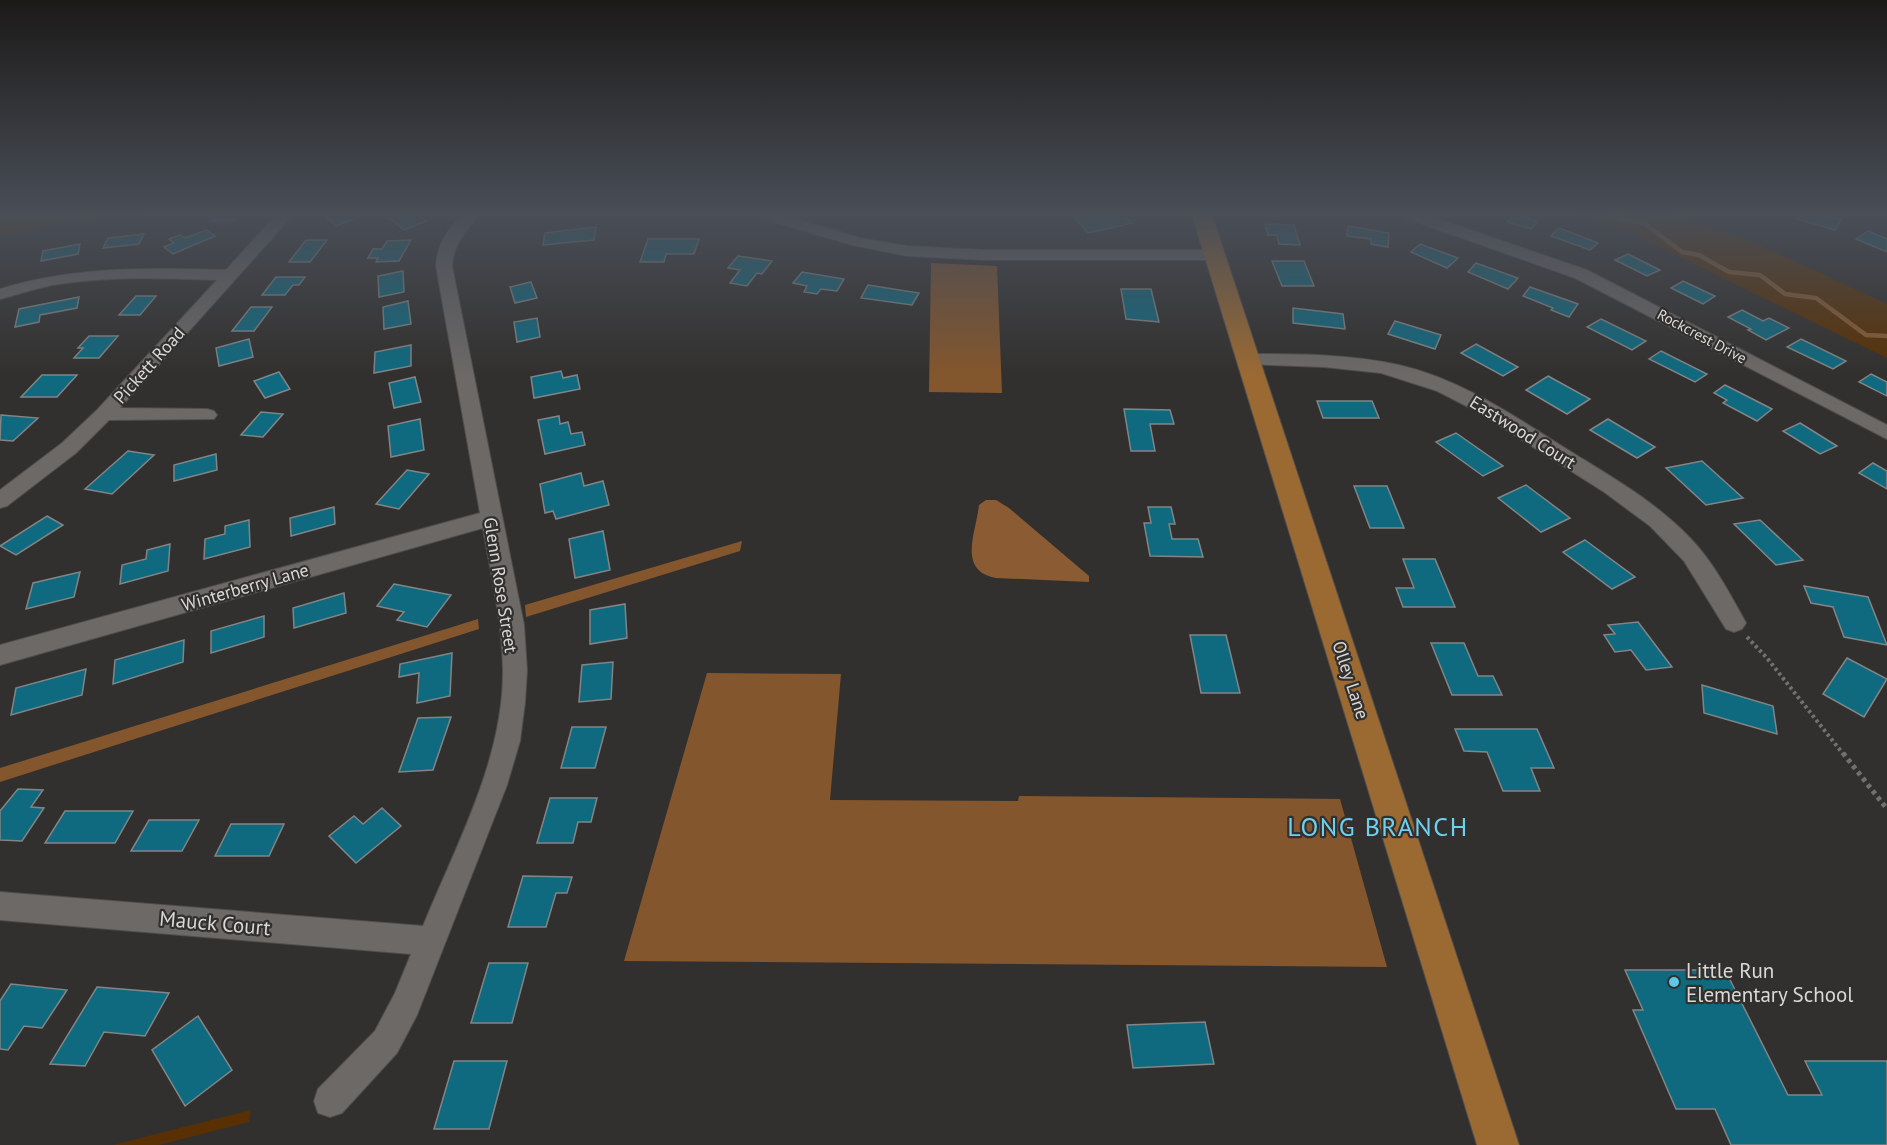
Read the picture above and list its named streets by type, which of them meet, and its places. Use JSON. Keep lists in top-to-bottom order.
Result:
{
  "streets": {
    "main road": ["Olley Lane"],
    "street": [
      "Rockcrest Drive",
      "Pickett Road",
      "Eastwood Court",
      "Glenn Rose Street",
      "Winterberry Lane",
      "Mauck Court"
    ]
  },
  "crossings": [
    ["Eastwood Court", "Olley Lane"],
    ["Glenn Rose Street", "Winterberry Lane"],
    ["Glenn Rose Street", "Mauck Court"]
  ],
  "districts": ["LONG BRANCH"],
  "places": ["Little Run Elementary School"]
}
